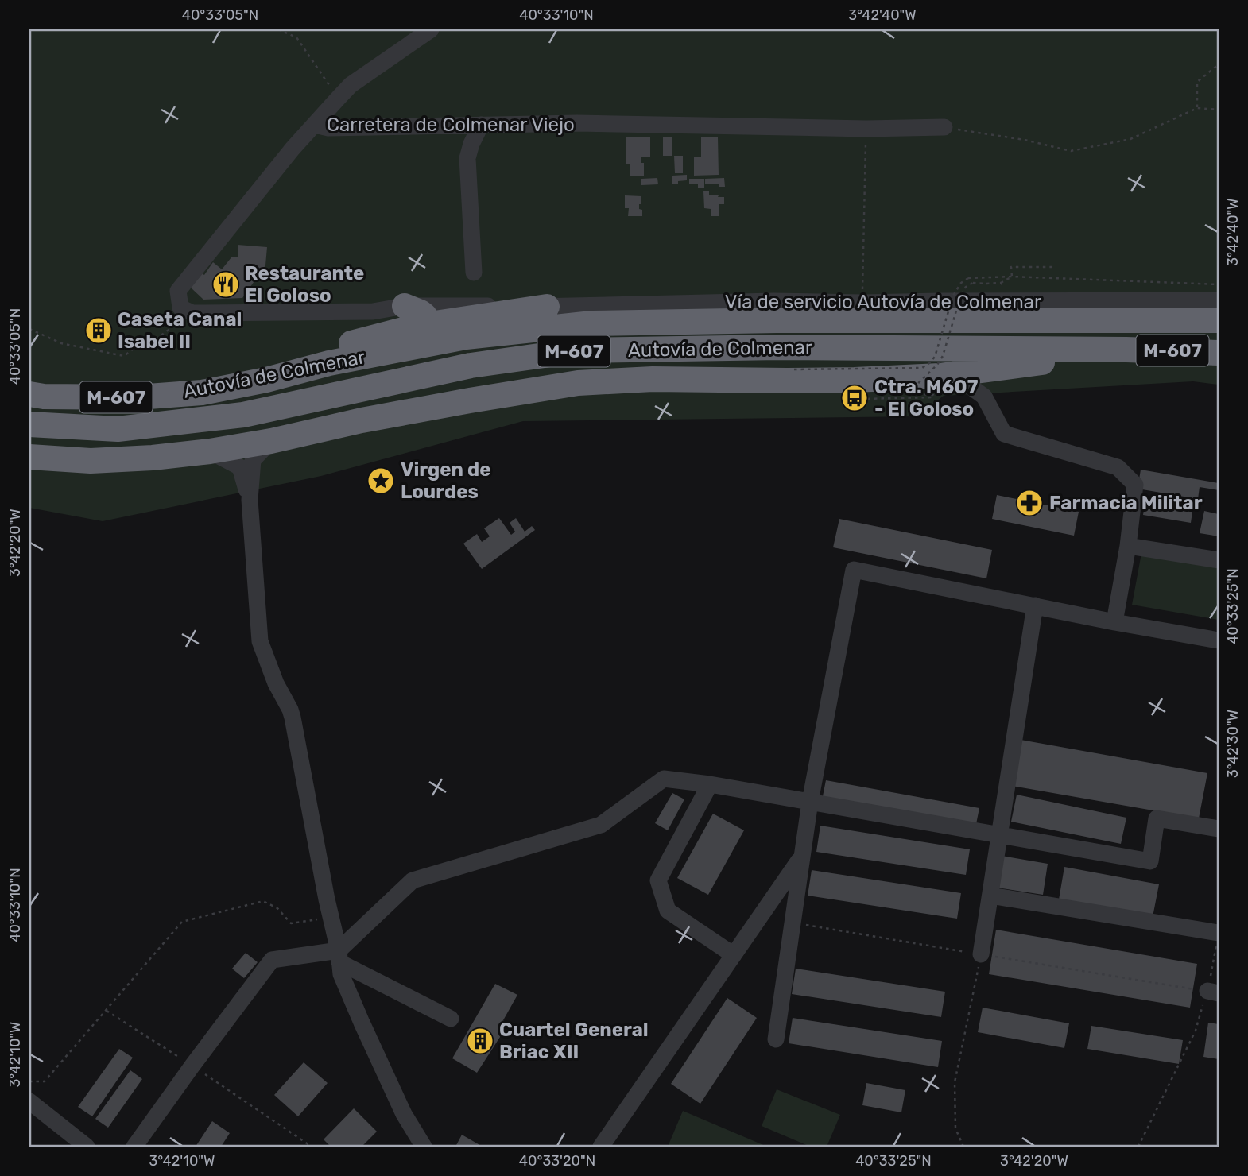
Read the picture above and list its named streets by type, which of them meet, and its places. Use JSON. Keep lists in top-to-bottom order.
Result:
{
  "streets": {
    "highway": ["Autovía de Colmenar", "M-607"],
    "street": ["Carretera de Colmenar Viejo", "Vía de servicio Autovía de Colmenar"]
  },
  "places": {
    "restaurant": ["Restaurante El Goloso"],
    "building": ["Caseta Canal Isabel II", "Cuartel General Briac XII"],
    "bus stop": ["Ctra. M607 - El Goloso"],
    "place": ["Virgen de Lourdes"],
    "pharmacy": ["Farmacia Militar"]
  },
  "coordinates": [
    "40°33'05\"N",
    "40°33'10\"N",
    "3°42'40\"W",
    "3°42'20\"W",
    "40°33'25\"N",
    "3°42'30\"W",
    "3°42'10\"W",
    "40°33'20\"N"
  ]
}
